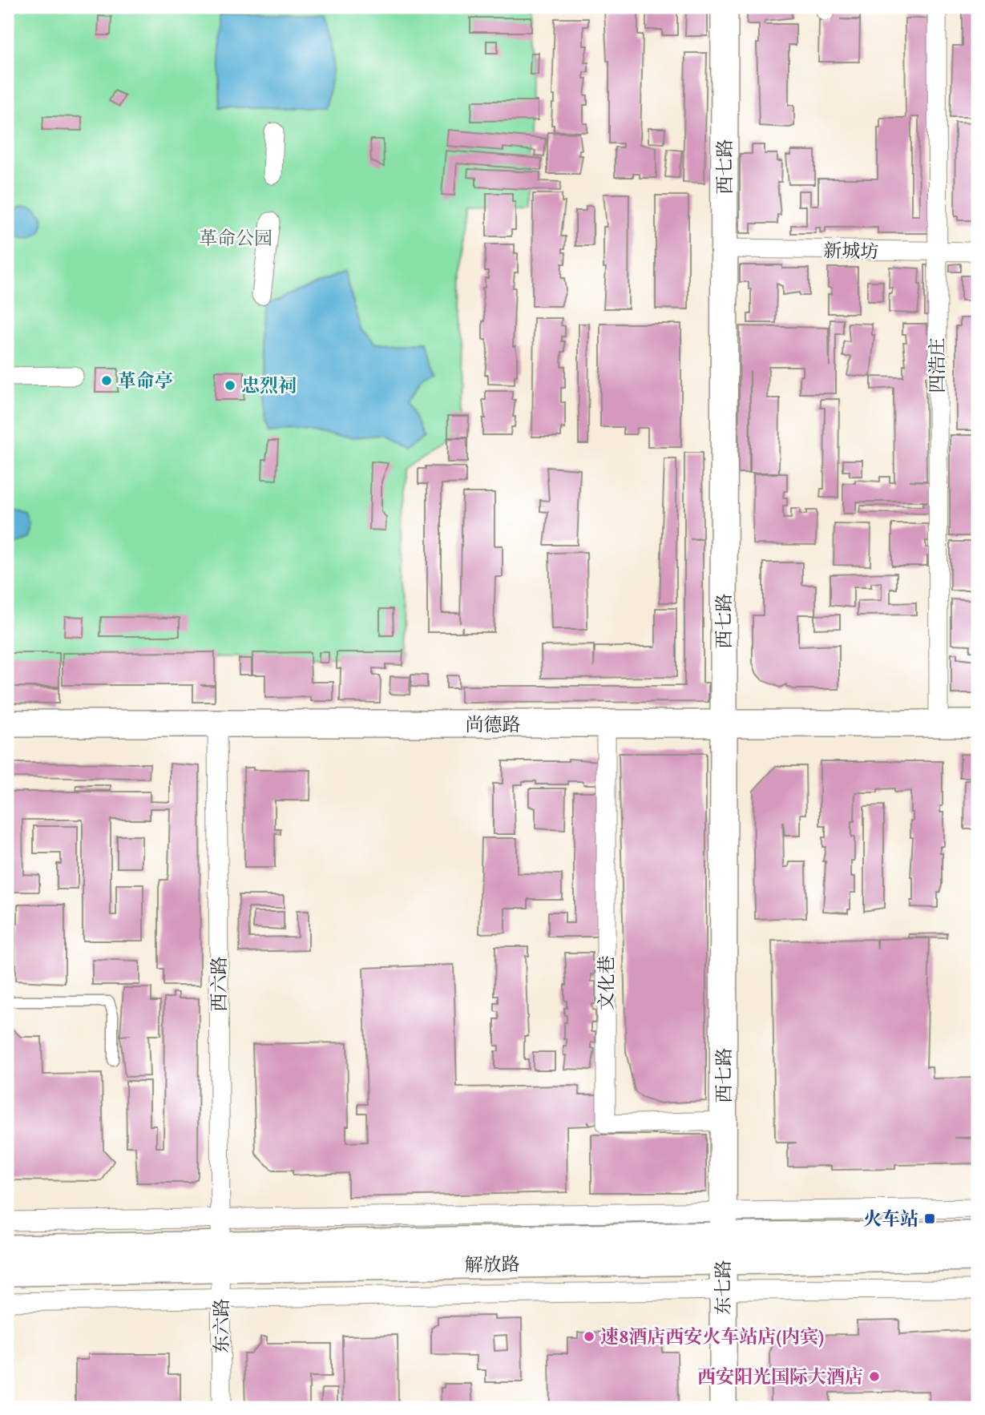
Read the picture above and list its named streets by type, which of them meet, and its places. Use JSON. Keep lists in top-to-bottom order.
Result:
{
  "streets": {
    "street": [
      "西七路",
      "新城坊",
      "四浩庄",
      "尚德路",
      "文化巷",
      "西六路",
      "解放路",
      "东七路",
      "东六路"
    ]
  },
  "crossings": [
    ["西七路", "新城坊"],
    ["西七路", "尚德路"],
    ["西七路", "文化巷"],
    ["西七路", "解放路"],
    ["西七路", "东七路"],
    ["新城坊", "四浩庄"],
    ["四浩庄", "尚德路"],
    ["尚德路", "文化巷"],
    ["尚德路", "西六路"],
    ["西六路", "解放路"],
    ["西六路", "东六路"],
    ["解放路", "东七路"],
    ["解放路", "东六路"]
  ],
  "parks": ["革命公园"],
  "places": {
    "other": [
      "革命亭",
      "忠烈祠",
      "速8酒店西安火车站店(内宾)",
      "西安阳光国际大酒店"
    ],
    "transit": ["火车站"]
  }
}
